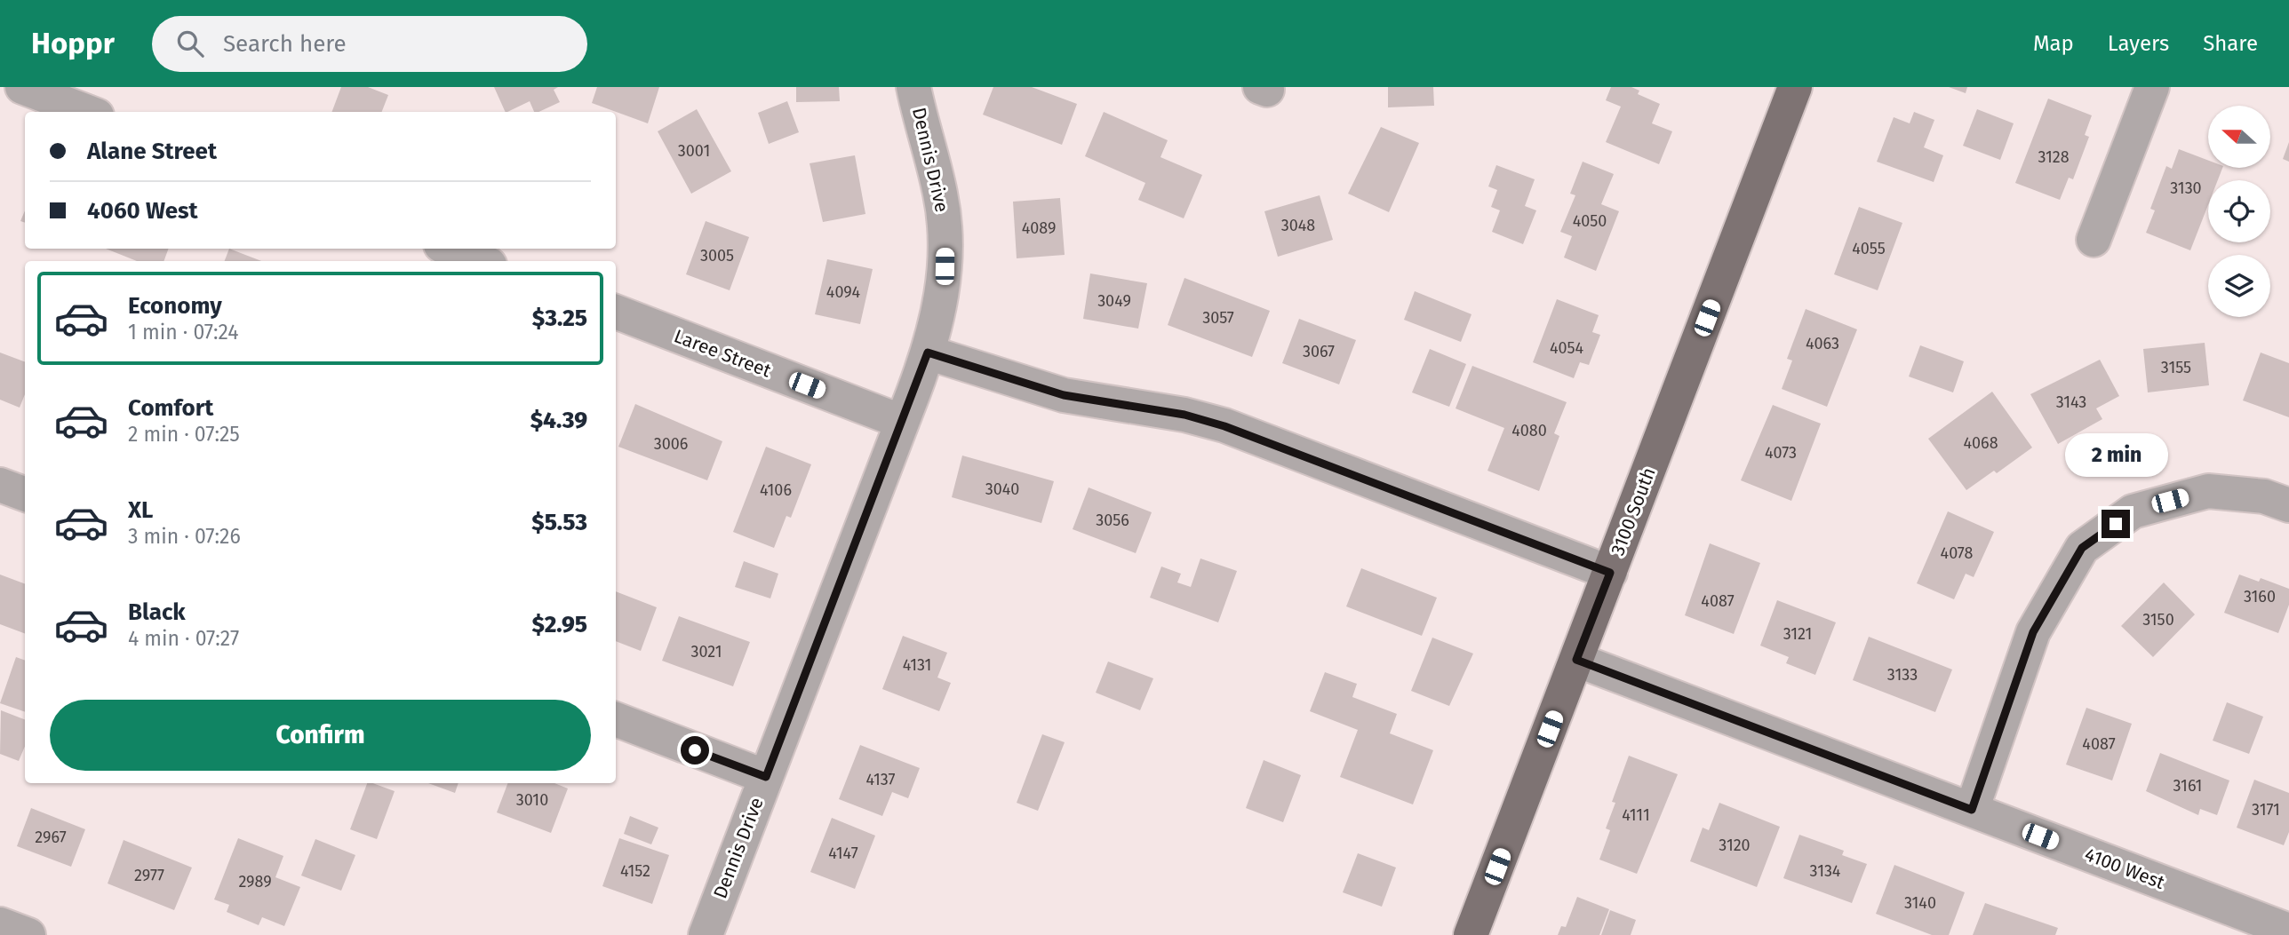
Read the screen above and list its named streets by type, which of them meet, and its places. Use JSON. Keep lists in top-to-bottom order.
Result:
{
  "streets": {
    "main road": ["3100 South"],
    "street": ["Dennis Drive", "Laree Street", "4100 West"]
  },
  "crossings": [
    ["Dennis Drive", "Laree Street"],
    ["3100 South", "4100 West"]
  ],
  "house_numbers": [
    "3001",
    "3128",
    "3130",
    "4050",
    "3048",
    "4089",
    "4055",
    "3005",
    "4094",
    "3049",
    "3057",
    "4063",
    "4054",
    "3067",
    "3155",
    "3143",
    "4080",
    "4068",
    "3006",
    "4073",
    "3040",
    "4106",
    "3056",
    "4078",
    "3160",
    "4087",
    "3150",
    "3121",
    "3021",
    "4131",
    "3133",
    "4087",
    "4137",
    "3161",
    "3010",
    "3171",
    "4111",
    "2967",
    "3120",
    "4147",
    "4152",
    "3134",
    "2977",
    "2989",
    "3140"
  ],
  "north": "left",
  "page": {
    "header": "Hoppr",
    "search": "Search here",
    "nav": ["Map", "Layers", "Share"],
    "banner": ["Alane Street", "4060 West"],
    "list": [
      {
        "name": "Economy",
        "note": "1 min · 07:24",
        "value": "$3.25"
      },
      {
        "name": "Comfort",
        "note": "2 min · 07:25",
        "value": "$4.39"
      },
      {
        "name": "XL",
        "note": "3 min · 07:26",
        "value": "$5.53"
      },
      {
        "name": "Black",
        "note": "4 min · 07:27",
        "value": "$2.95"
      }
    ],
    "bubble": "2 min",
    "buttons": "Confirm"
  }
}
